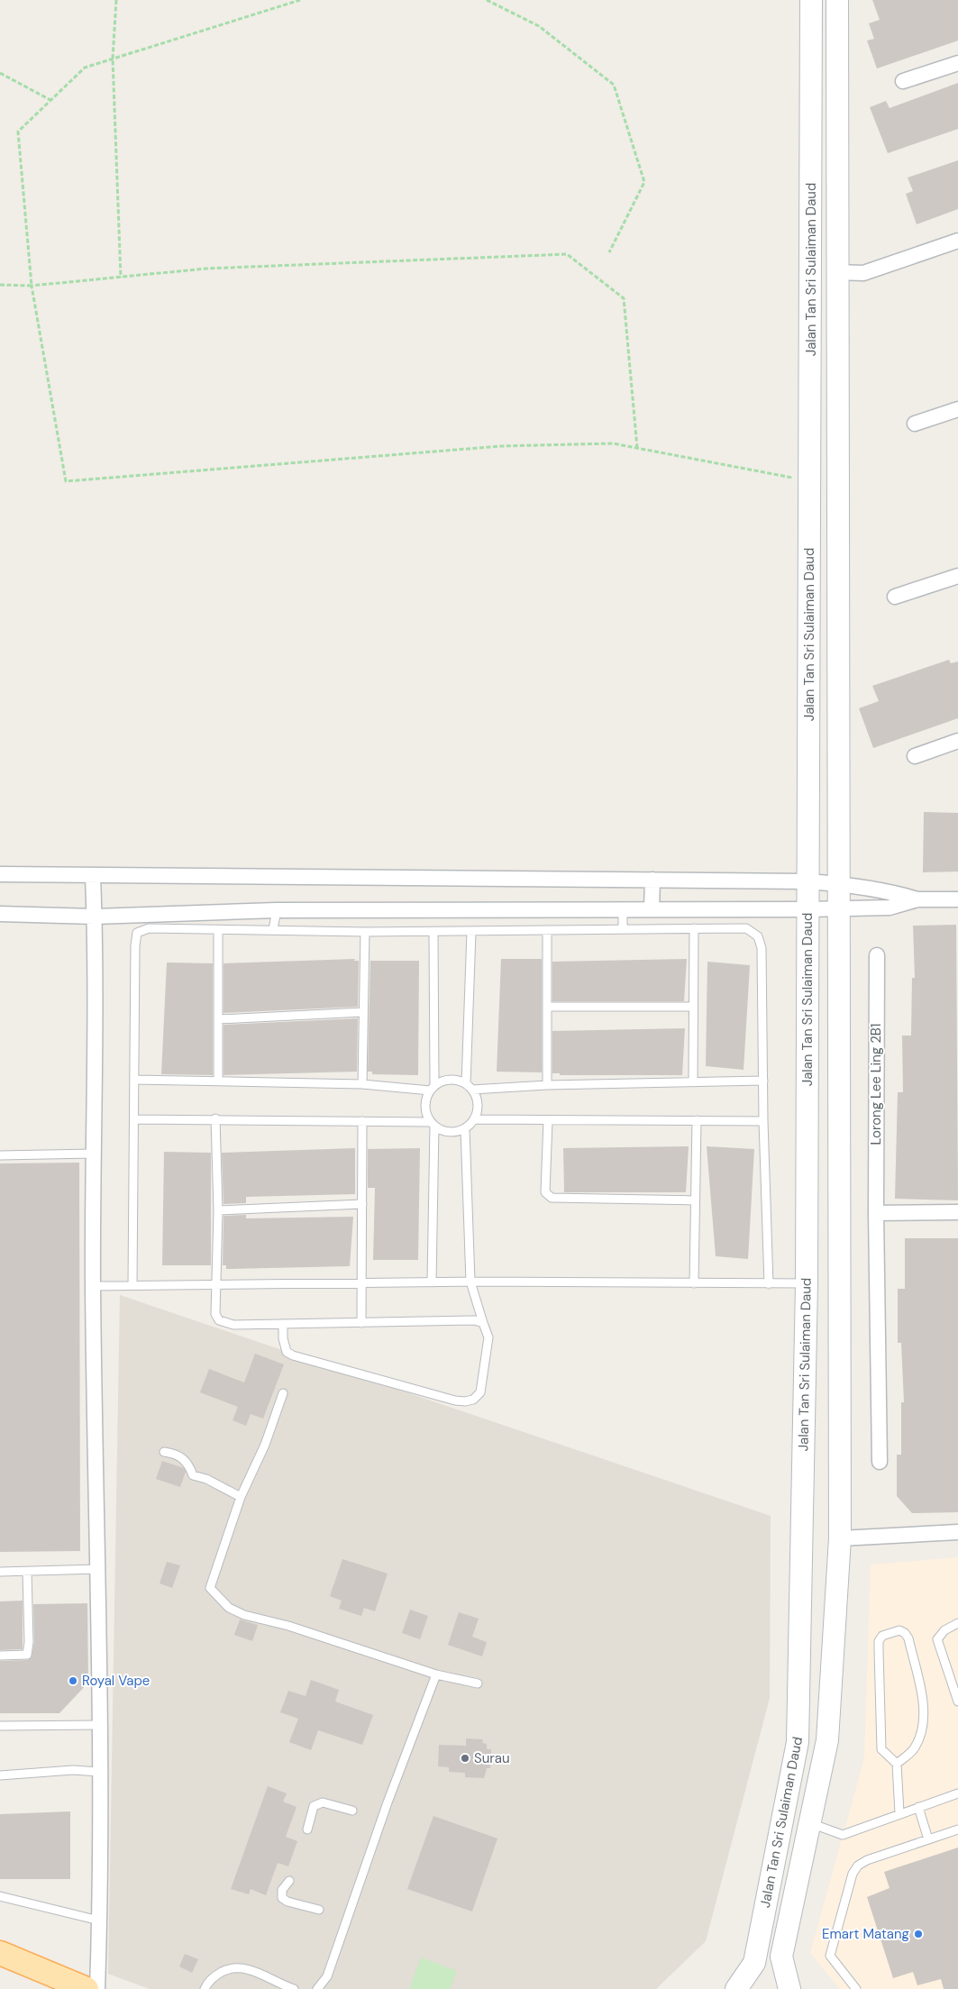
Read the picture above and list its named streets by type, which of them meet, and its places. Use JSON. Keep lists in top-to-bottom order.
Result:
{
  "streets": {
    "main road": ["Jalan Tan Sri Sulaiman Daud"],
    "street": ["Lorong Lee Ling 2B1"]
  },
  "places": ["Royal Vape", "Surau", "Emart Matang"]
}
